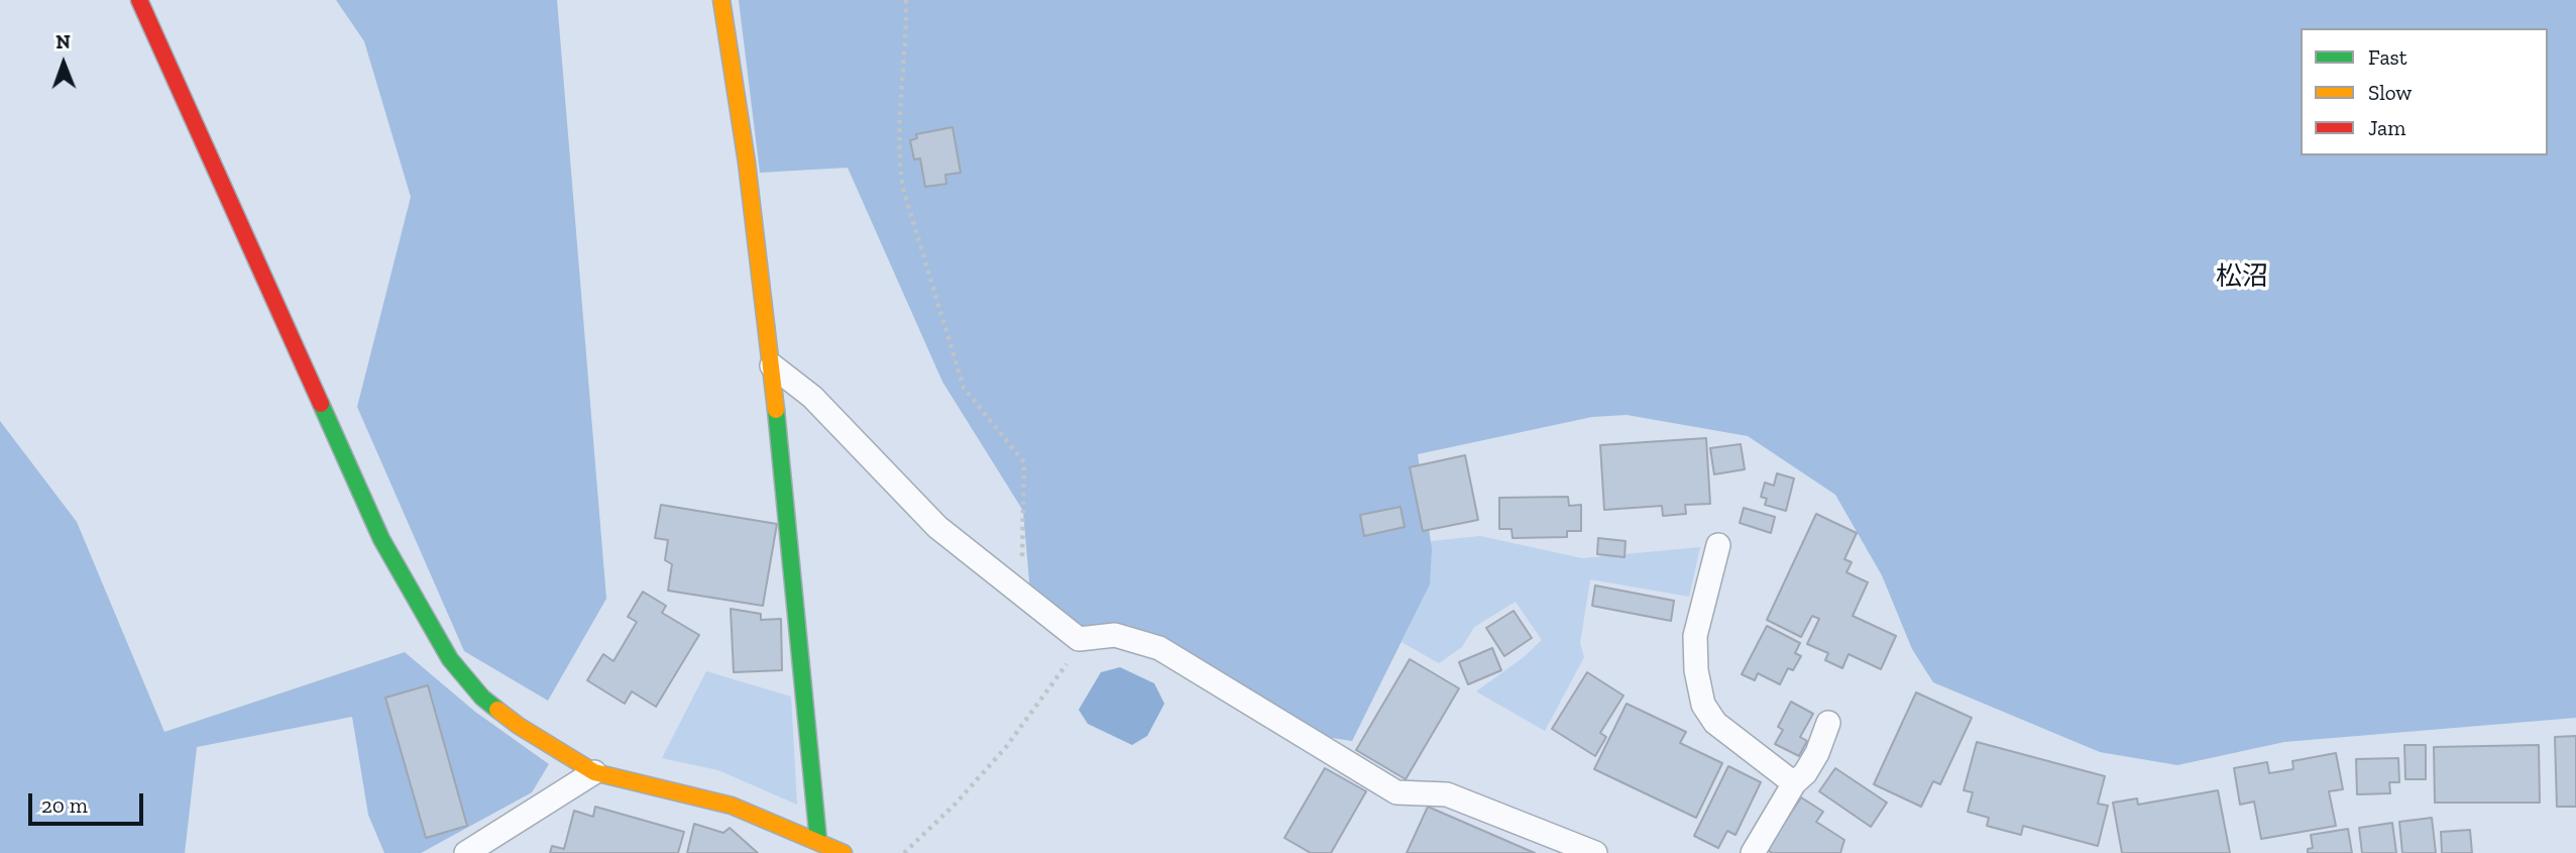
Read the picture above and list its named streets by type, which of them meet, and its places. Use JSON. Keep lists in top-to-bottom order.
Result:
{
  "districts": ["松沼"],
  "legend": ["Fast", "Slow", "Jam"],
  "scale_bar": "20 m",
  "north": "top"
}
